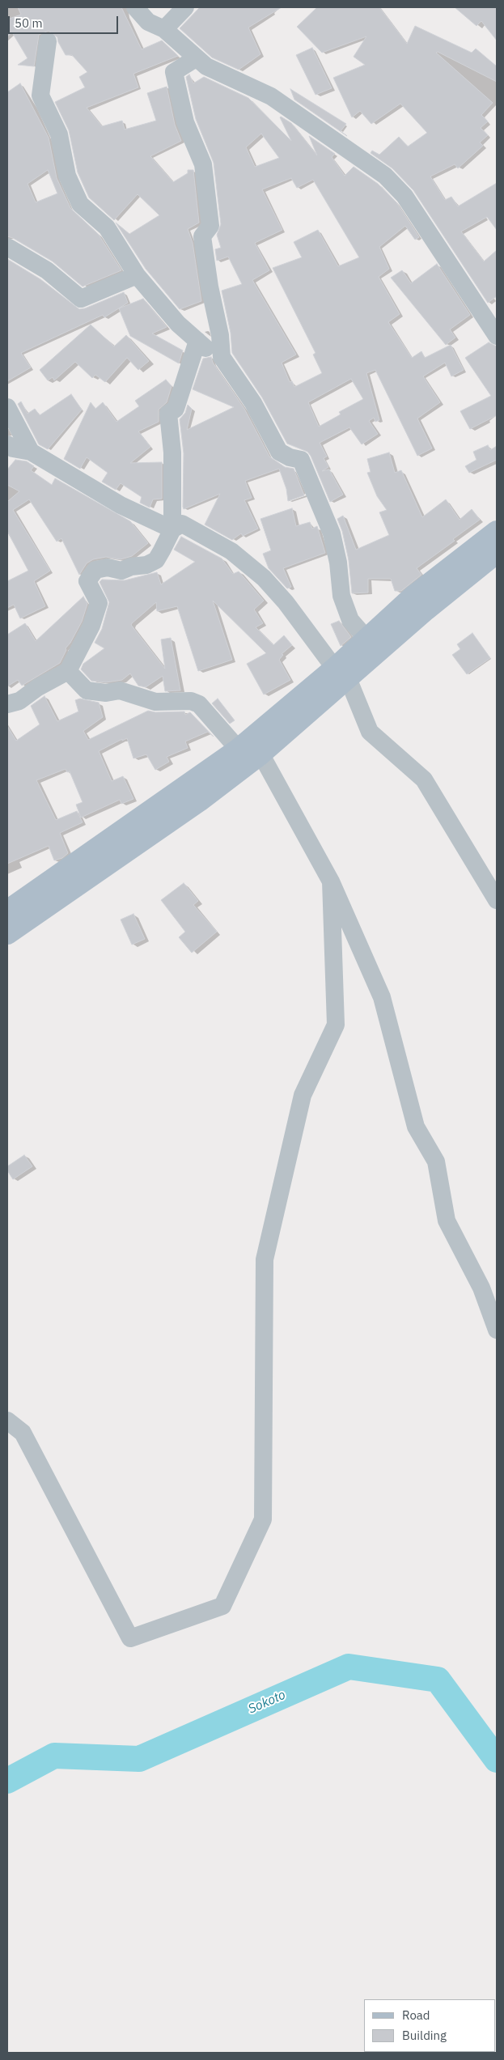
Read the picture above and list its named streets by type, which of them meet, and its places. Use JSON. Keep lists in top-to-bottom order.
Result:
{
  "water": ["Sokoto"],
  "legend": ["Road", "Building"],
  "scale_bar": "50 m"
}
